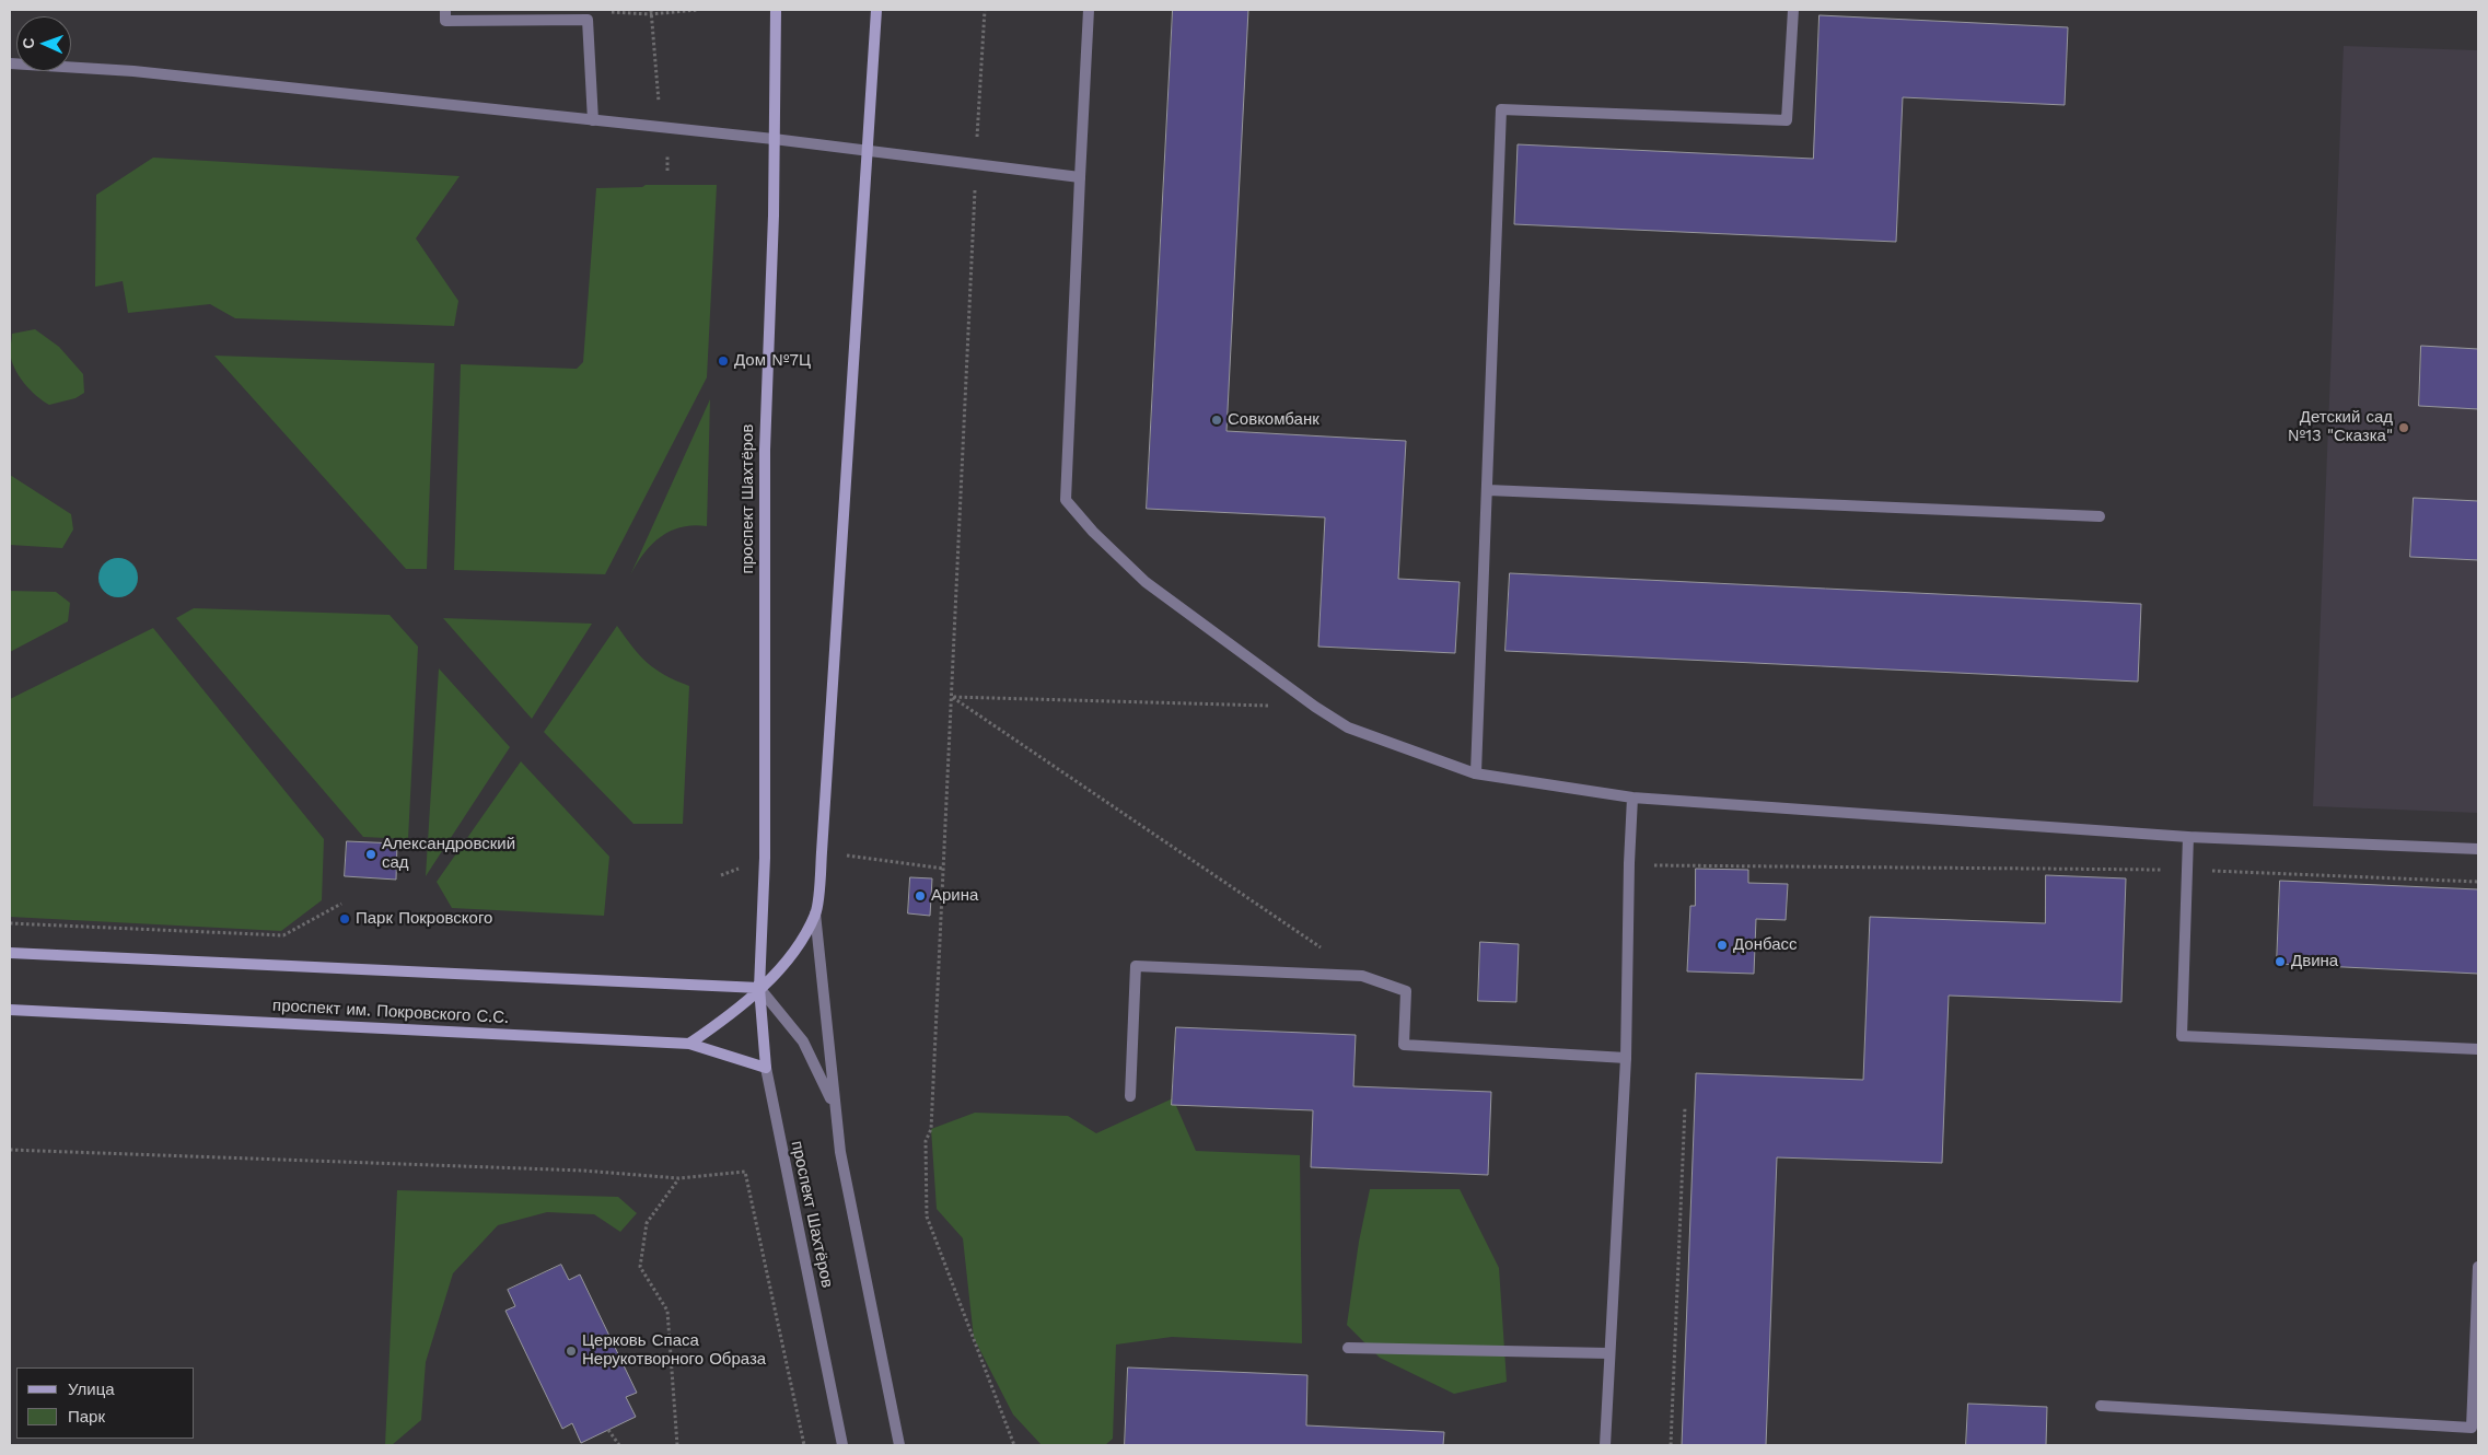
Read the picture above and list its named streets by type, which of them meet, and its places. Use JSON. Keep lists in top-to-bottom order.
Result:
{
  "streets": {
    "main road": ["проспект Шахтёров", "проспект им. Покровского С.С."]
  },
  "crossings": [
    ["проспект Шахтёров", "проспект им. Покровского С.С."]
  ],
  "places": [
    "Дом №7Ц",
    "Совкомбанк",
    "Детский сад №13 \"Сказка\"",
    "Александровский сад",
    "Арина",
    "Парк Покровского",
    "Донбасс",
    "Двина",
    "Церковь Спаса Нерукотворного Образа"
  ],
  "legend": ["Улица", "Парк"],
  "north": "left"
}
